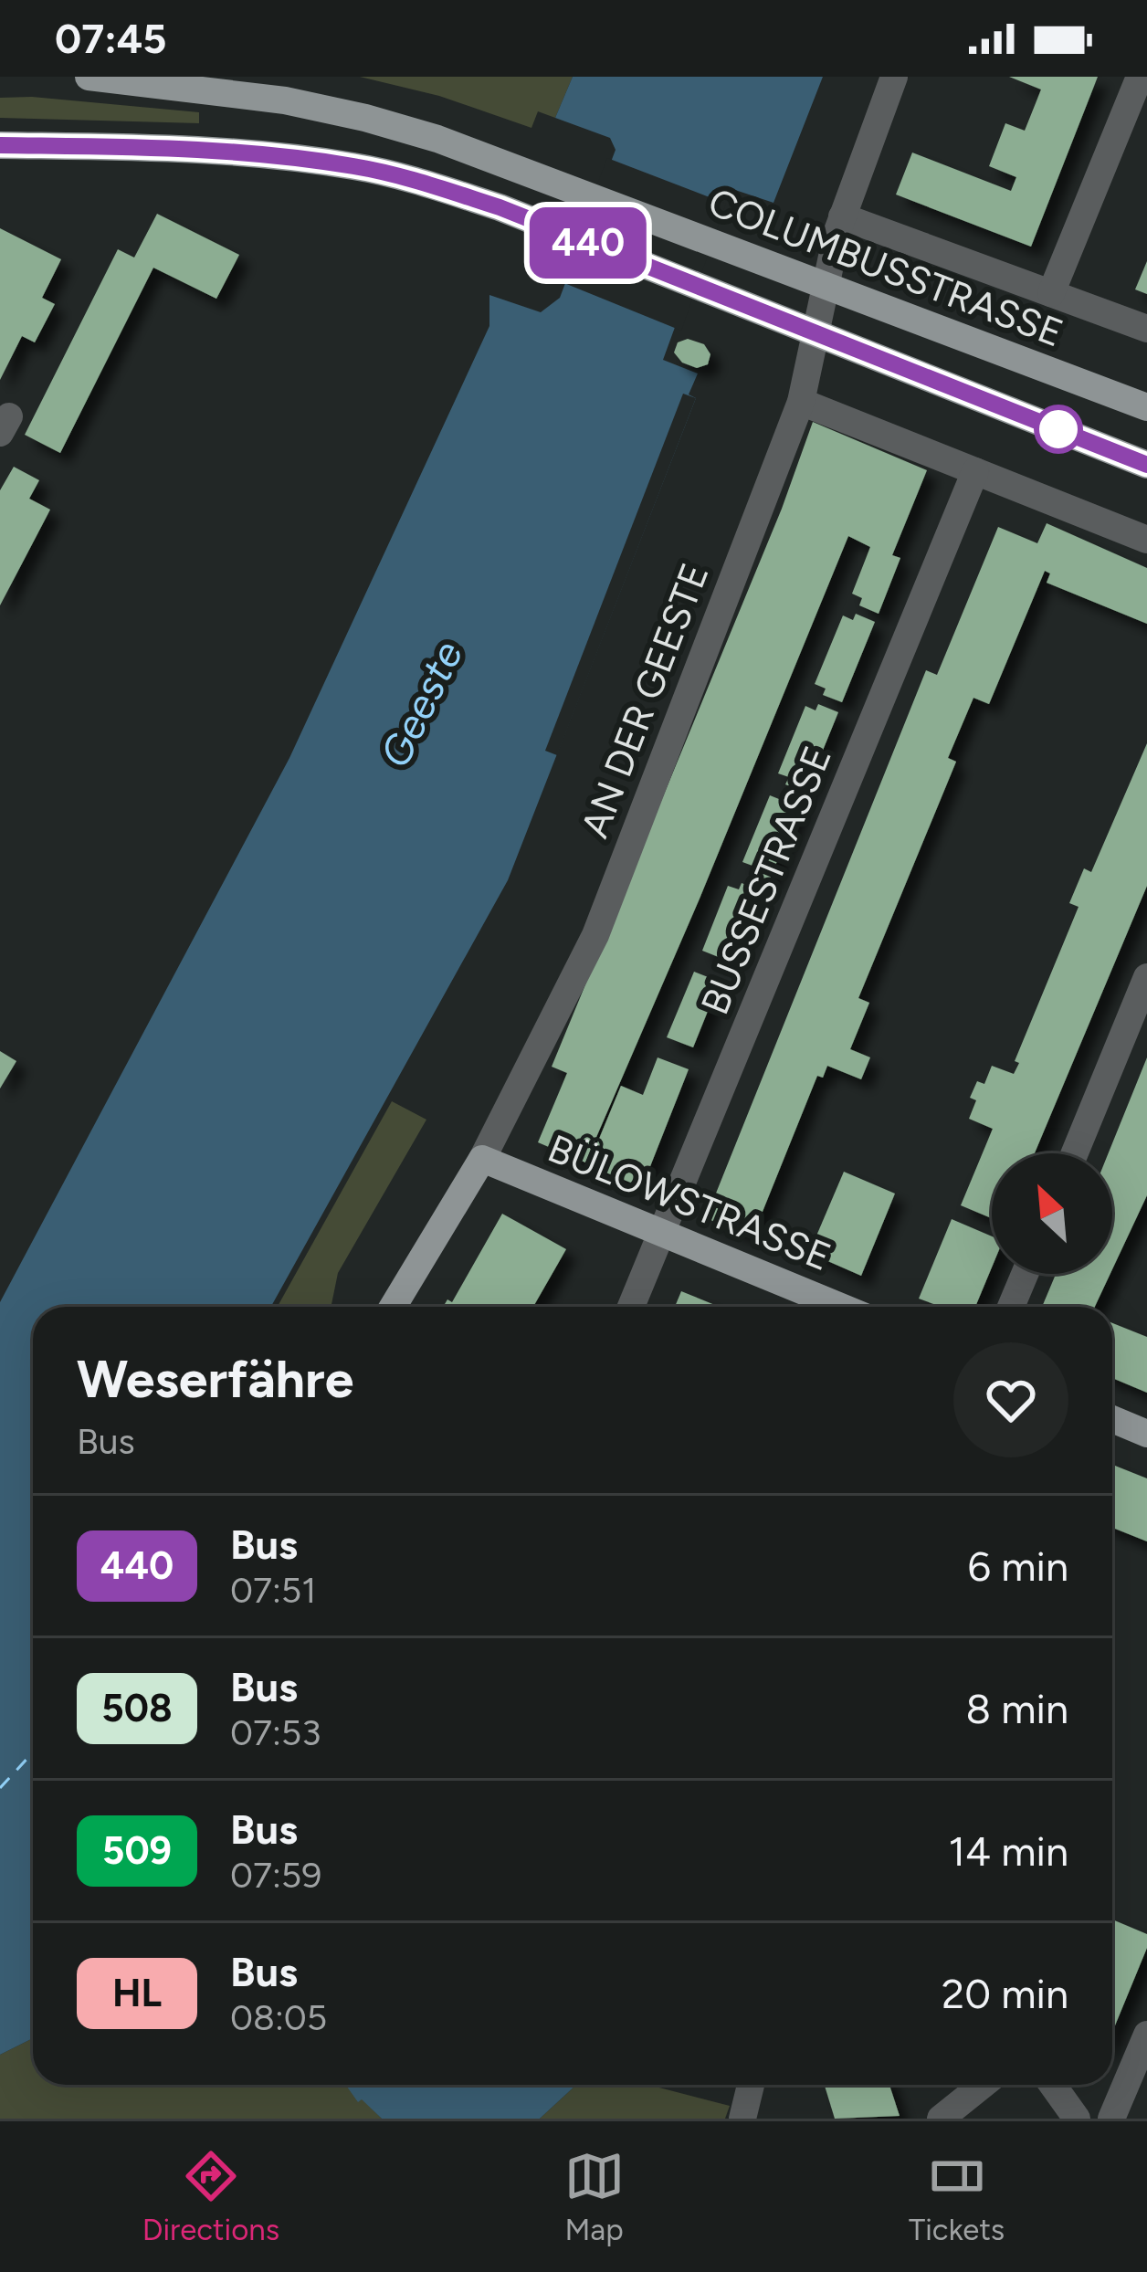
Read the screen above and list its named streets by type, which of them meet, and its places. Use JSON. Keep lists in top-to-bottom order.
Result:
{
  "streets": {
    "main road": ["COLUMBUSSTRASSE", "AN DER GEESTE", "BÜLOWSTRASSE"],
    "street": ["BUSSESTRASSE"]
  },
  "crossings": [
    ["AN DER GEESTE", "BÜLOWSTRASSE"],
    ["BUSSESTRASSE", "BÜLOWSTRASSE"]
  ],
  "water": ["Geeste"],
  "lines": ["bus line 440"],
  "north": "top left",
  "page": {
    "status": "07:45",
    "on_map": "440",
    "heading": ["Weserfähre", "Bus"],
    "list": [
      {
        "mark": "440",
        "name": "Bus",
        "note": "07:51",
        "value": "6 min"
      },
      {
        "mark": "508",
        "name": "Bus",
        "note": "07:53",
        "value": "8 min"
      },
      {
        "mark": "509",
        "name": "Bus",
        "note": "07:59",
        "value": "14 min"
      },
      {
        "mark": "HL",
        "name": "Bus",
        "note": "08:05",
        "value": "20 min"
      }
    ],
    "tabs": ["Directions", "Map", "Tickets"]
  }
}
